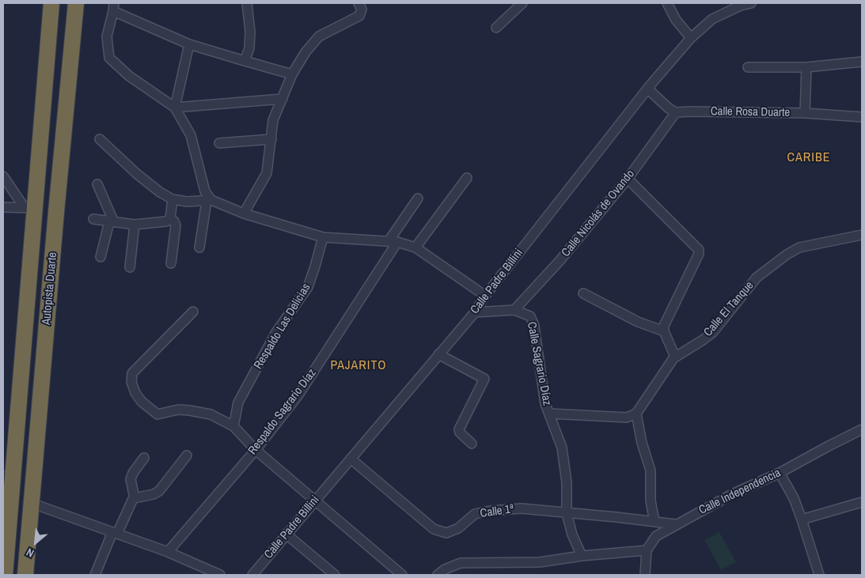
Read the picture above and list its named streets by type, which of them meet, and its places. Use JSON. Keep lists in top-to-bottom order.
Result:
{
  "streets": {
    "highway": ["Autopista Duarte"],
    "street": [
      "Calle Rosa Duarte",
      "Calle Nicolás de Ovando",
      "Calle Padre Billini",
      "Calle El Tanque",
      "Respaldo Las Delicias",
      "Calle Sagrario Díaz",
      "Respaldo Sagrario Díaz",
      "Calle Independencia",
      "Calle 1ª"
    ]
  },
  "crossings": [
    ["Calle Rosa Duarte", "Calle Nicolás de Ovando"],
    ["Calle Nicolás de Ovando", "Calle Sagrario Díaz"],
    ["Calle Padre Billini", "Calle Sagrario Díaz"],
    ["Calle Padre Billini", "Calle 1ª"],
    ["Calle Sagrario Díaz", "Calle 1ª"],
    ["Calle Independencia", "Calle 1ª"]
  ],
  "districts": ["CARIBE", "PAJARITO"],
  "north": "bottom left"
}
